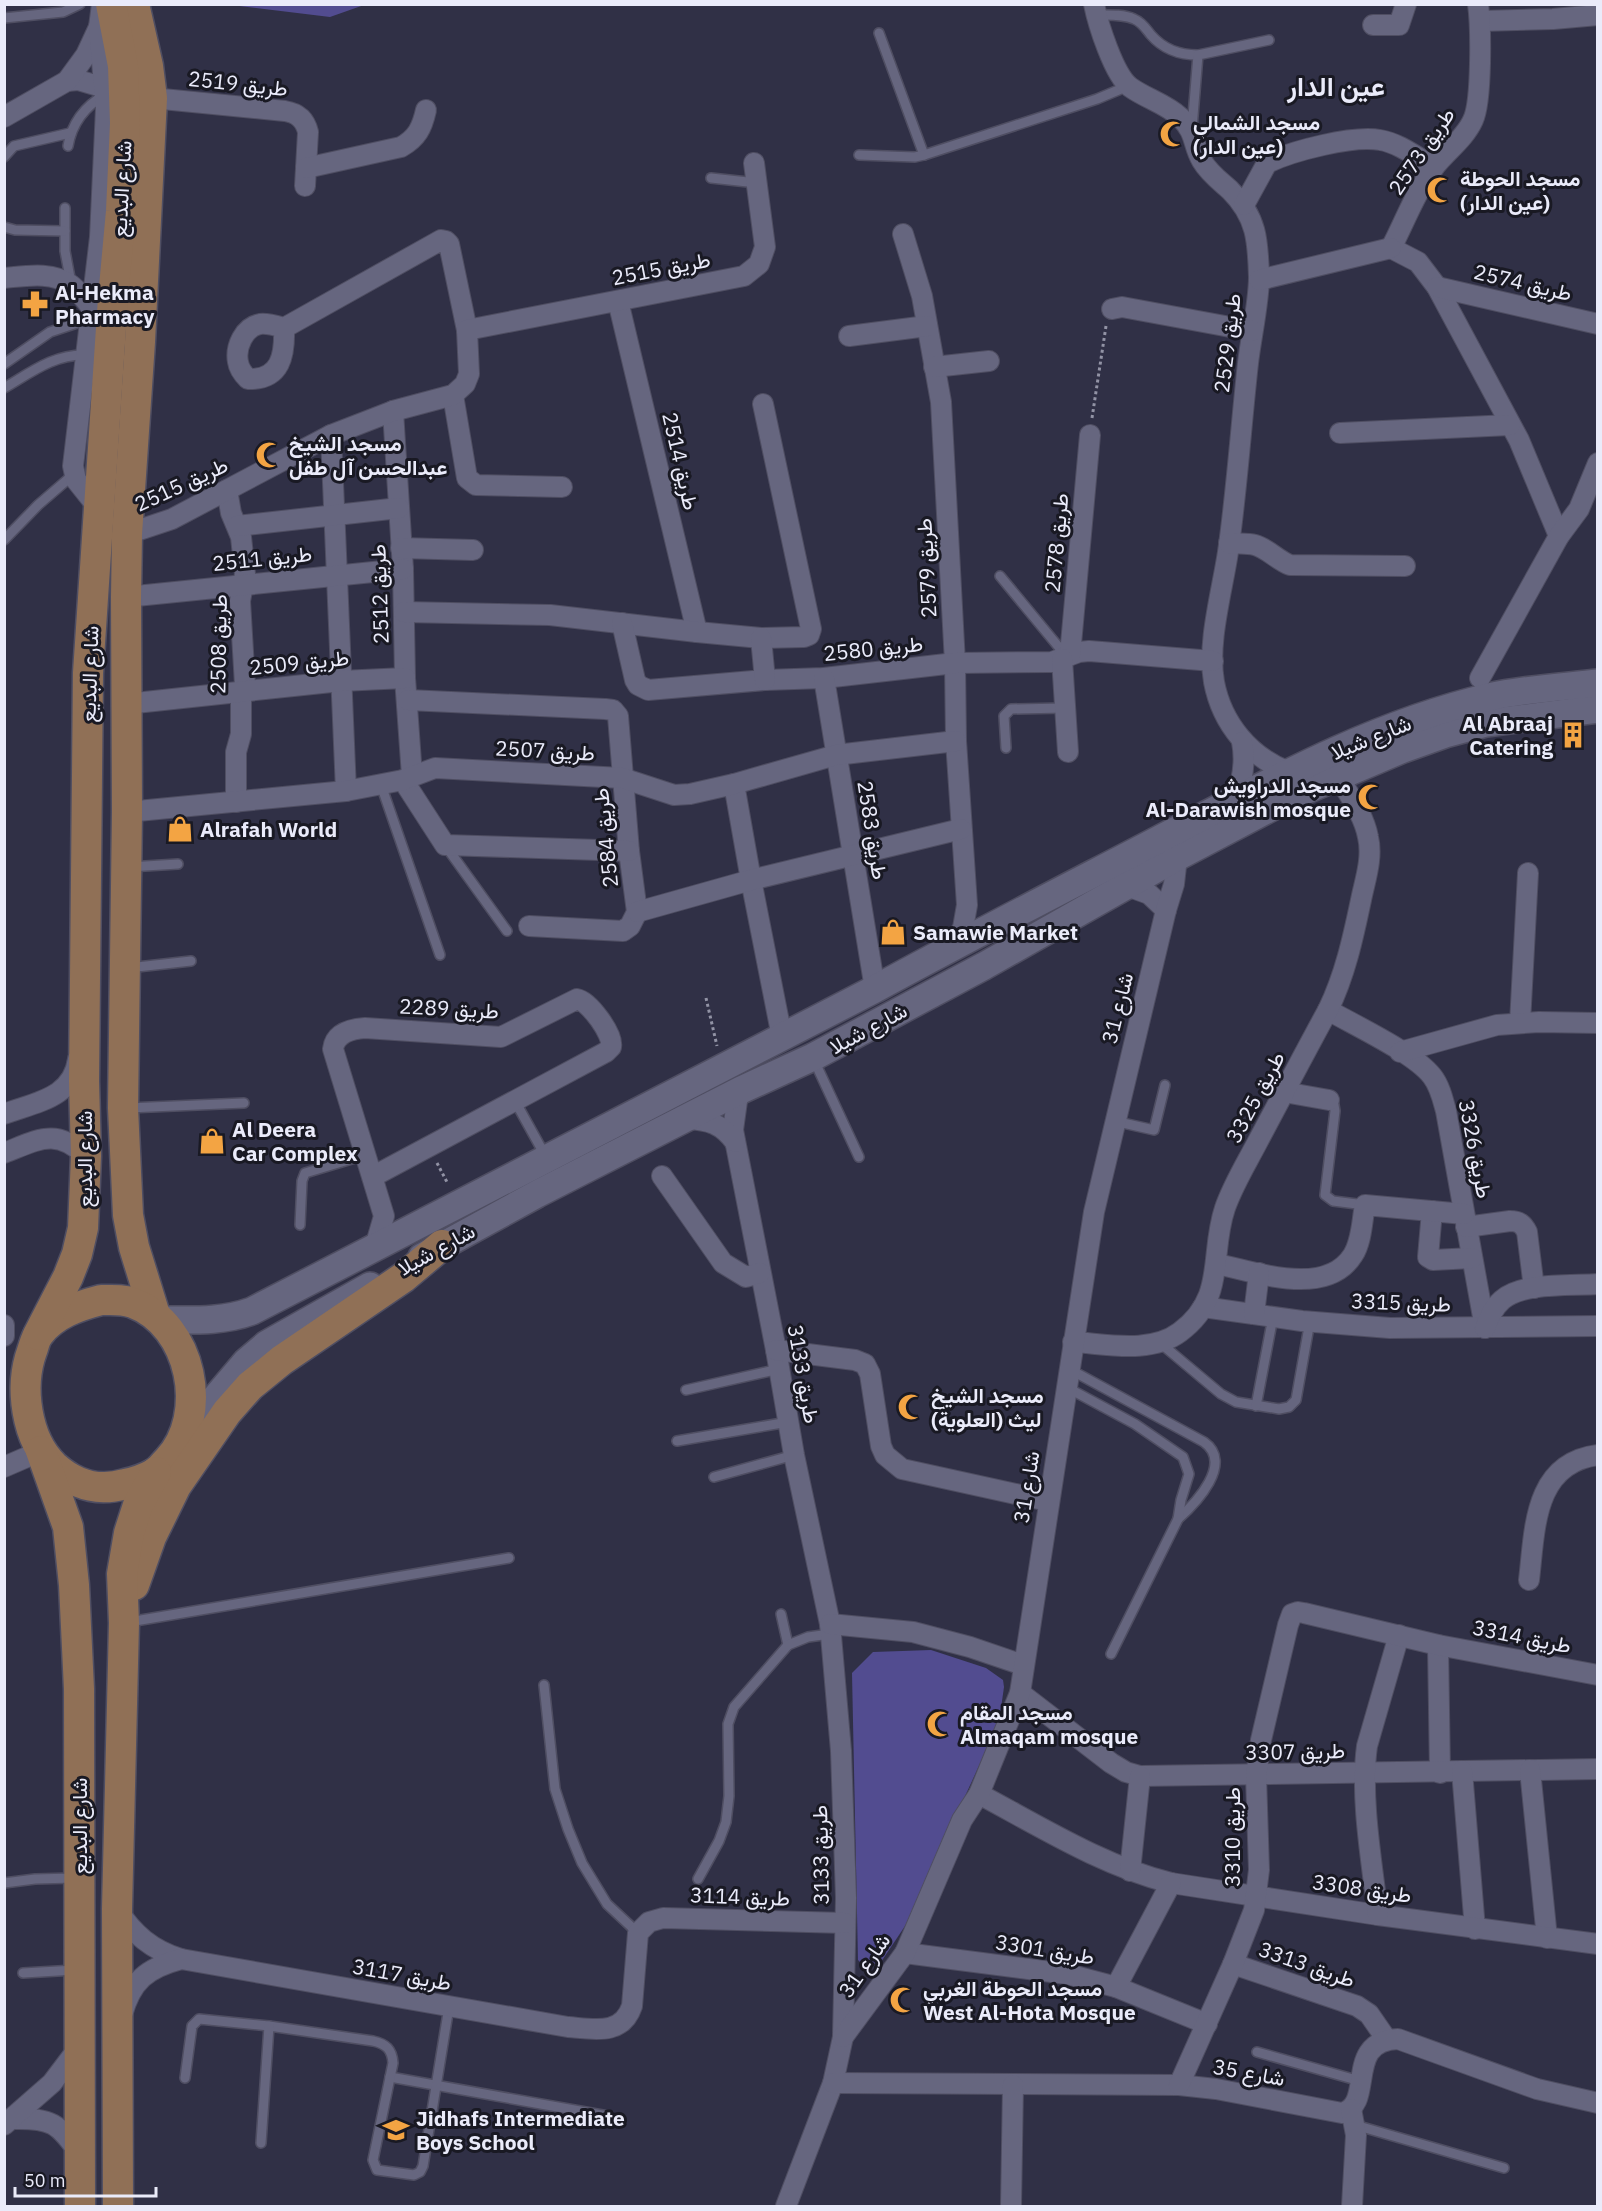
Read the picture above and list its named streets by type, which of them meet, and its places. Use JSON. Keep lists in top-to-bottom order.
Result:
{
  "streets": {
    "main road": ["شارع البديع", "شارع شيلا"],
    "street": [
      "طريق 2519",
      "طريق 2573",
      "طريق 2515",
      "طريق 2574",
      "طريق 2529",
      "طريق 2514",
      "طريق 2578",
      "طريق 2511",
      "طريق 2579",
      "طريق 2512",
      "طريق 2508",
      "طريق 2580",
      "طريق 2509",
      "طريق 2507",
      "طريق 2583",
      "طريق 2584",
      "طريق 2289",
      "شارع 31",
      "طريق 3325",
      "طريق 3326",
      "طريق 3315",
      "طريق 3133",
      "طريق 3314",
      "طريق 3307",
      "طريق 3310",
      "طريق 3308",
      "طريق 3114",
      "طريق 3301",
      "طريق 3313",
      "طريق 3117",
      "شارع 35"
    ]
  },
  "crossings": [
    ["طريق 2519", "شارع البديع"],
    ["شارع البديع", "طريق 2515"],
    ["شارع البديع", "طريق 2511"],
    ["شارع البديع", "طريق 2509"],
    ["شارع البديع", "شارع شيلا"],
    ["شارع البديع", "طريق 2507"],
    ["شارع البديع", "طريق 3117"],
    ["طريق 2515", "طريق 2514"],
    ["طريق 2515", "طريق 2512"],
    ["طريق 2515", "طريق 2508"],
    ["طريق 2529", "طريق 2580"],
    ["طريق 2529", "شارع شيلا"],
    ["طريق 2578", "طريق 2580"],
    ["طريق 2511", "طريق 2512"],
    ["طريق 2511", "طريق 2508"],
    ["طريق 2579", "طريق 2580"],
    ["طريق 2579", "شارع شيلا"],
    ["طريق 2579", "طريق 2507"],
    ["طريق 2579", "طريق 2584"],
    ["طريق 2512", "طريق 2509"],
    ["طريق 2512", "طريق 2507"],
    ["طريق 2512", "طريق 2584"],
    ["طريق 2508", "طريق 2509"],
    ["طريق 2508", "طريق 2507"],
    ["طريق 2580", "طريق 2583"],
    ["شارع شيلا", "طريق 2583"],
    ["شارع شيلا", "شارع 31"],
    ["شارع شيلا", "طريق 3325"],
    ["شارع شيلا", "طريق 3133"],
    ["طريق 2507", "طريق 2583"],
    ["طريق 2507", "طريق 2584"],
    ["طريق 2583", "طريق 2584"],
    ["شارع 31", "طريق 3325"],
    ["شارع 31", "طريق 3133"],
    ["شارع 31", "طريق 3307"],
    ["شارع 31", "طريق 3308"],
    ["شارع 31", "طريق 3301"],
    ["طريق 3325", "طريق 3326"],
    ["طريق 3325", "طريق 3315"],
    ["طريق 3326", "طريق 3315"],
    ["طريق 3133", "طريق 3114"],
    ["طريق 3133", "شارع 35"],
    ["طريق 3314", "طريق 3310"],
    ["طريق 3307", "طريق 3310"],
    ["طريق 3310", "طريق 3308"],
    ["طريق 3310", "طريق 3301"],
    ["طريق 3310", "طريق 3313"],
    ["طريق 3310", "شارع 35"],
    ["طريق 3114", "طريق 3117"]
  ],
  "districts": ["عين الدار"],
  "places": {
    "mosque": [
      "مسجد الشمالي (عين الدار)",
      "مسجد الحوطة (عين الدار)",
      "مسجد الشيخ عبدالحسن آل طفل",
      "مسجد الدراويش Al-Darawish mosque",
      "مسجد الشيخ ليث (العلوية)",
      "مسجد المقام Almaqam mosque",
      "مسجد الحوطة الغربي West Al-Hota Mosque"
    ],
    "pharmacy": ["Al-Hekma Pharmacy"],
    "building": ["Al Abraaj Catering"],
    "shop": ["Alrafah World", "Samawie Market", "Al Deera Car Complex"],
    "school or university": ["Jidhafs Intermediate Boys School"]
  },
  "scale_bar": "50 m"
}
